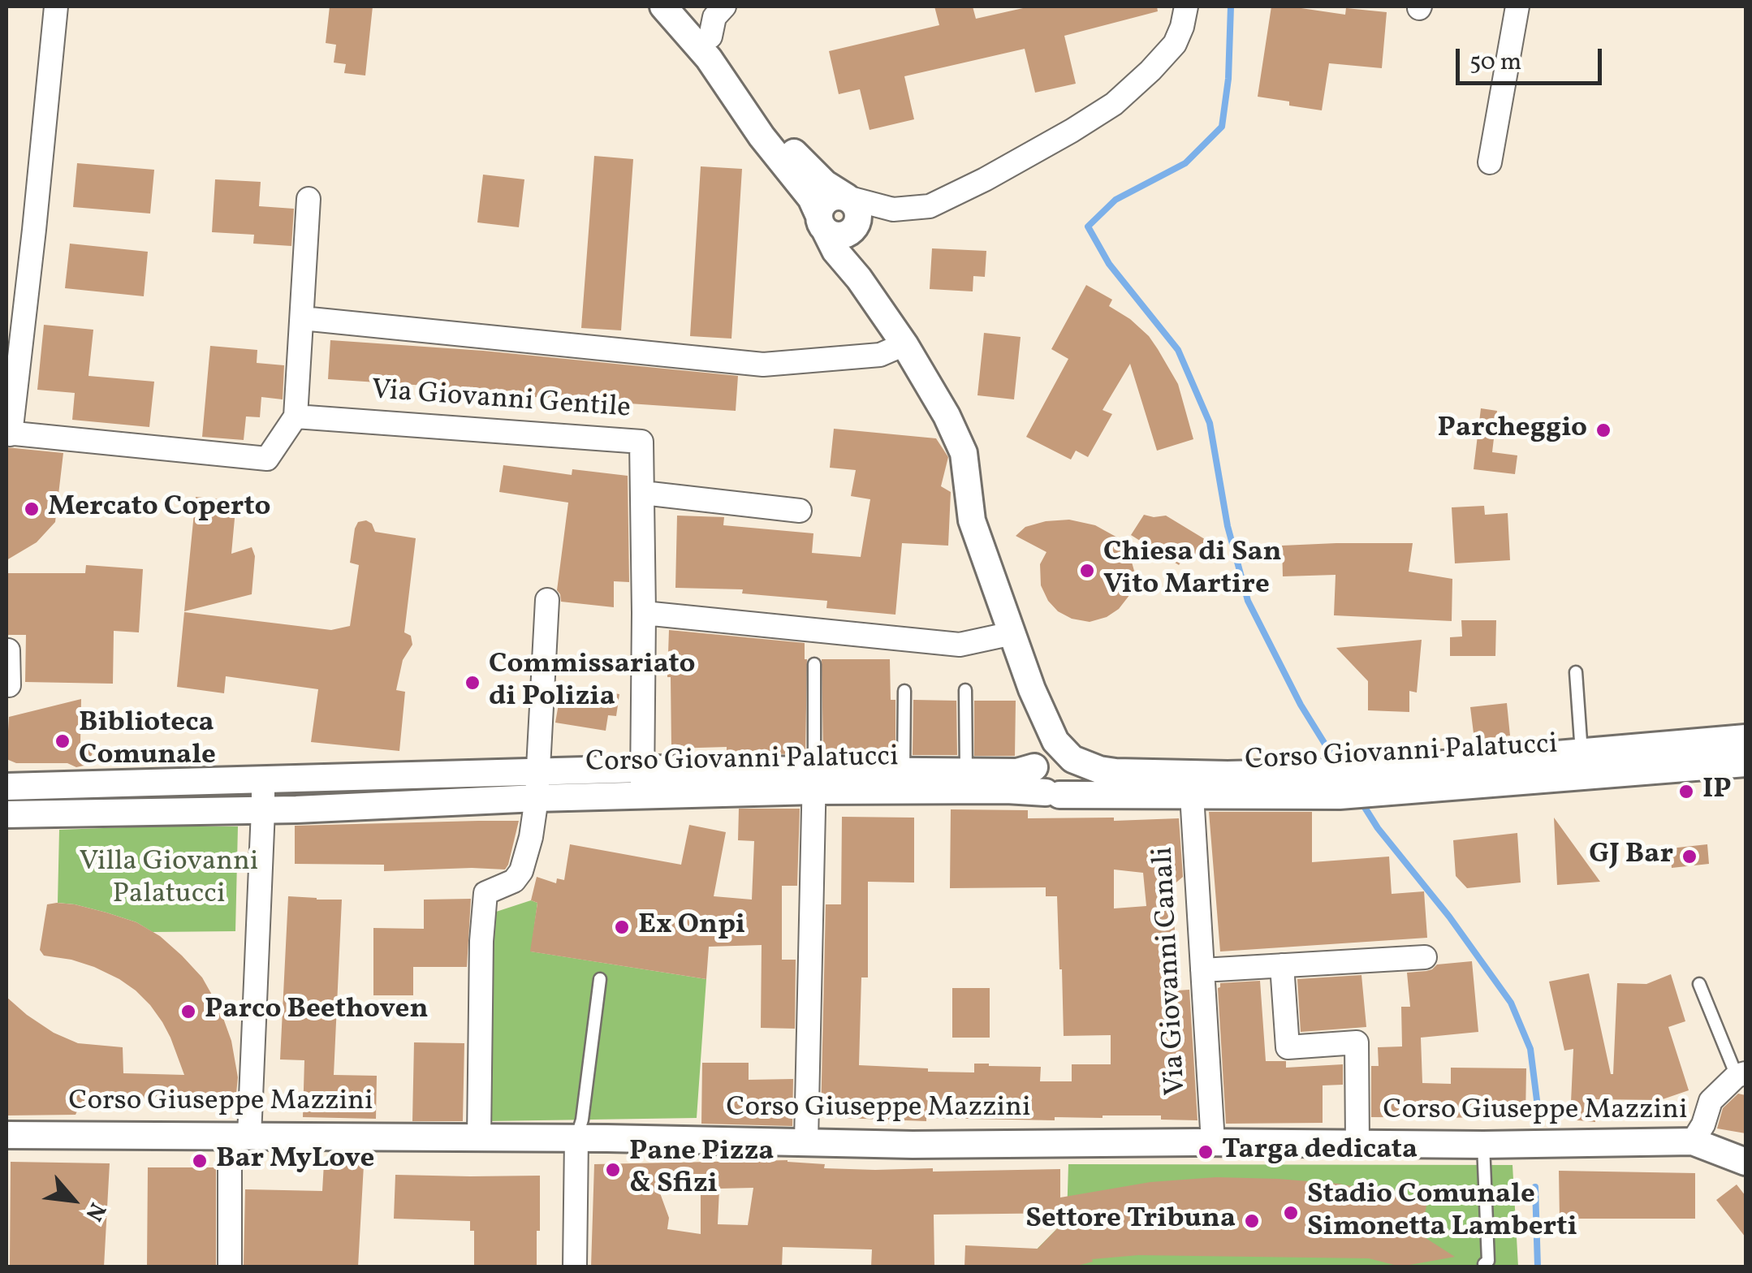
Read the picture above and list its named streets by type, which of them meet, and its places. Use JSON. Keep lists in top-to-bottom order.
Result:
{
  "streets": {
    "street": [
      "Via Giovanni Gentile",
      "Corso Giovanni Palatucci",
      "Via Giovanni Canali",
      "Corso Giuseppe Mazzini"
    ]
  },
  "crossings": [
    ["Via Giovanni Gentile", "Corso Giovanni Palatucci"],
    ["Corso Giovanni Palatucci", "Via Giovanni Canali"],
    ["Via Giovanni Canali", "Corso Giuseppe Mazzini"]
  ],
  "parks": ["Villa Giovanni Palatucci"],
  "places": [
    "Parcheggio",
    "Mercato Coperto",
    "Chiesa di San Vito Martire",
    "Commissariato di Polizia",
    "Biblioteca Comunale",
    "IP",
    "GJ Bar",
    "Ex Onpi",
    "Parco Beethoven",
    "Targa dedicata",
    "Bar MyLove",
    "Pane Pizza & Sfizi",
    "Stadio Comunale Simonetta Lamberti",
    "Settore Tribuna"
  ],
  "scale_bar": "50 m",
  "north": "bottom right"
}
